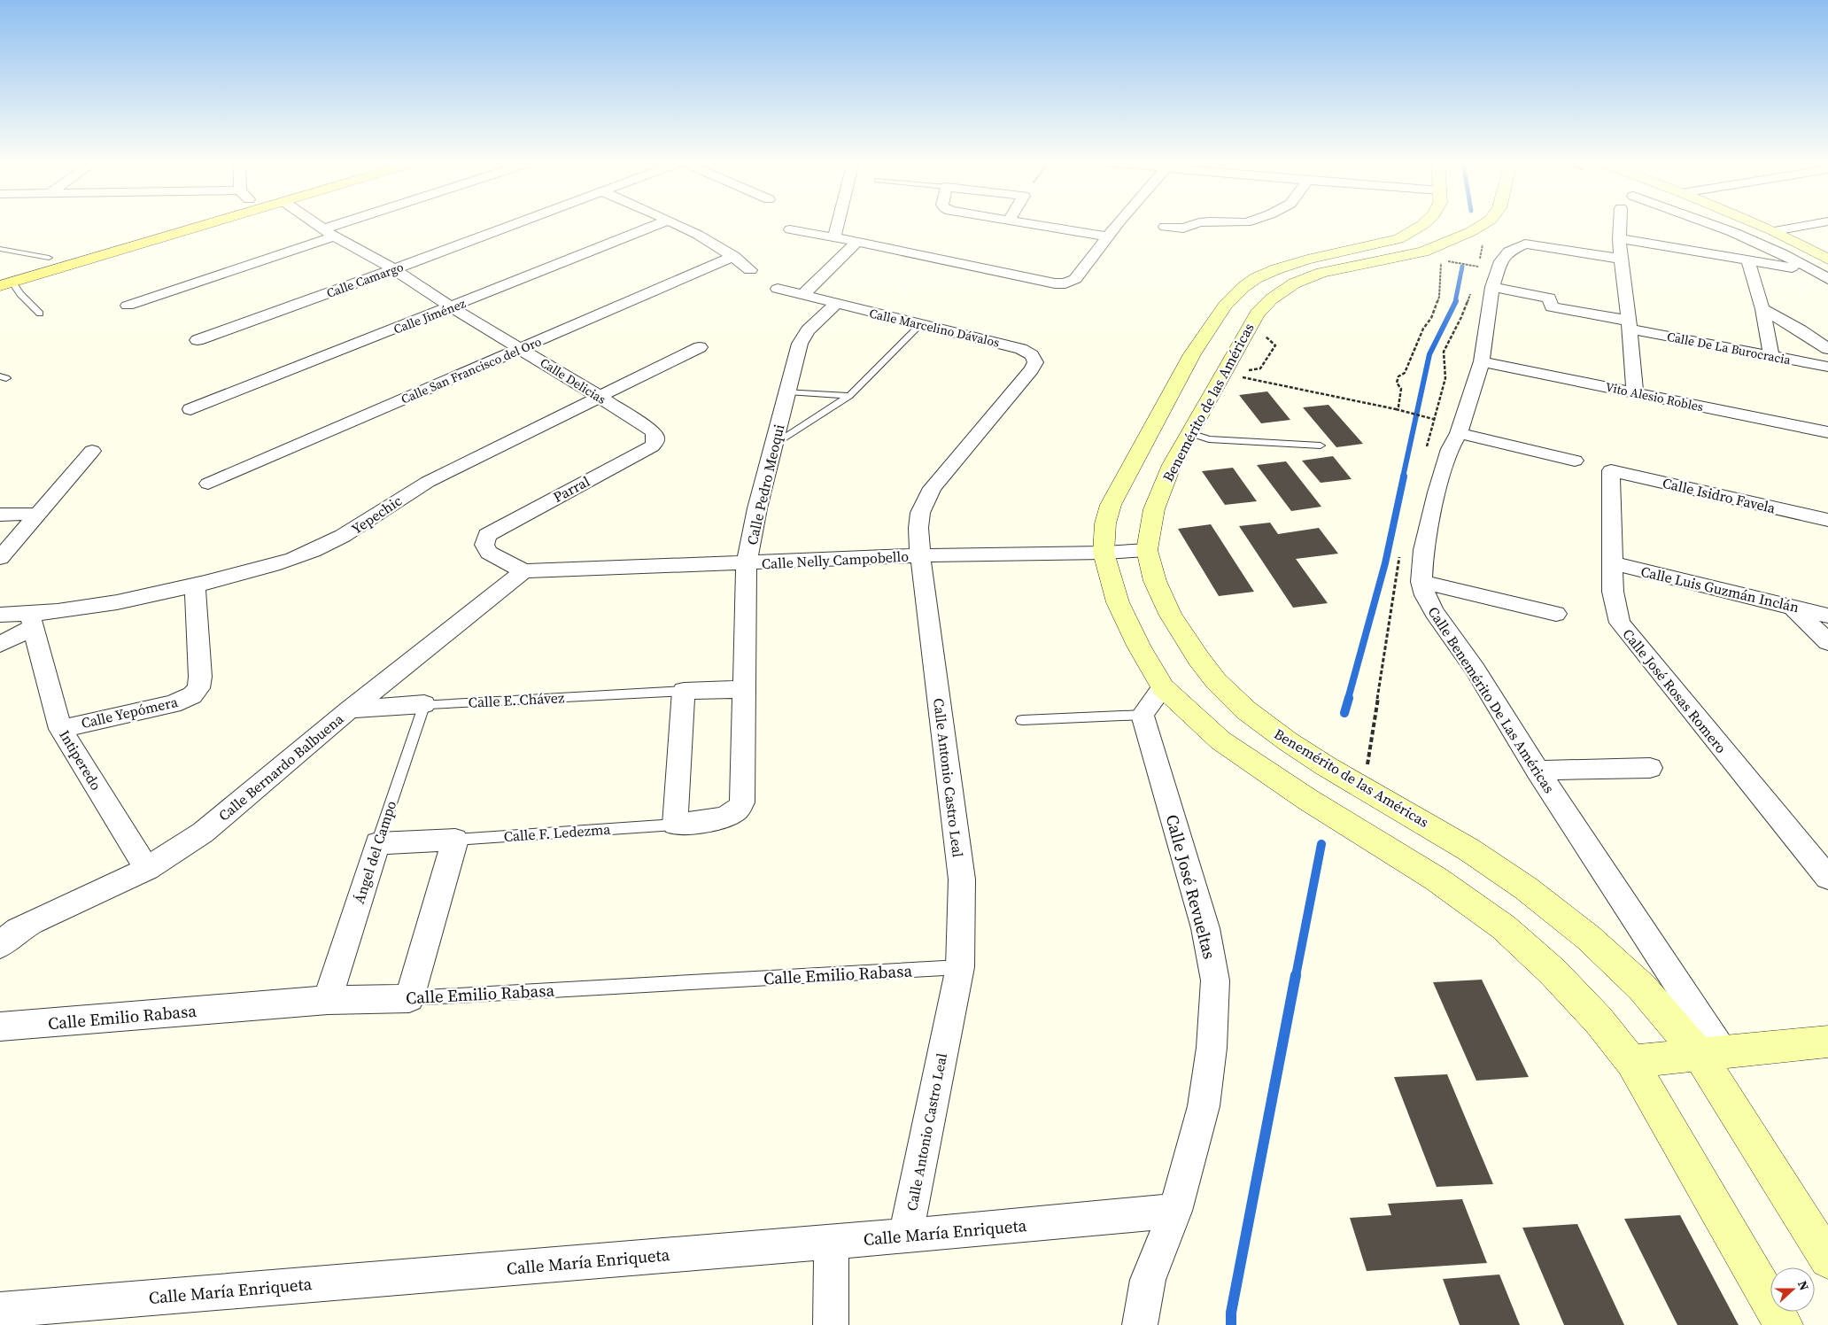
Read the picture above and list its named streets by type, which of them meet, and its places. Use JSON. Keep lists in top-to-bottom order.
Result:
{
  "streets": {
    "street": [
      "Calle Camargo",
      "Calle Jiménez",
      "Calle Marcelino Dávalos",
      "Calle De La Burocracia",
      "Calle San Francisco del Oro",
      "Calle Delicias",
      "Vito Alesio Robles",
      "Benemérito de las Américas",
      "Calle Pedro Meoqui",
      "Parral",
      "Calle Isidro Favela",
      "Yepechic",
      "Calle Nelly Campobello",
      "Calle Luis Guzmán Inclán",
      "Calle José Rosas Romero",
      "Calle E. Chávez",
      "Calle Benemérito De Las Américas",
      "Calle Yepómera",
      "Intiperedo",
      "Calle Bernardo Balbuena",
      "Calle Antonio Castro Leal",
      "Calle F. Ledezma",
      "Ángel del Campo",
      "Calle José Revueltas",
      "Calle Emilio Rabasa",
      "Calle María Enriqueta"
    ]
  },
  "crossings": [
    ["Calle Camargo", "Calle Delicias"],
    ["Calle Jiménez", "Calle Delicias"],
    ["Calle Marcelino Dávalos", "Calle Pedro Meoqui"],
    ["Calle Marcelino Dávalos", "Calle Antonio Castro Leal"],
    ["Calle De La Burocracia", "Calle Benemérito De Las Américas"],
    ["Calle San Francisco del Oro", "Calle Delicias"],
    ["Calle Delicias", "Parral"],
    ["Calle Delicias", "Yepechic"],
    ["Vito Alesio Robles", "Calle Benemérito De Las Américas"],
    ["Benemérito de las Américas", "Calle Nelly Campobello"],
    ["Benemérito de las Américas", "Calle Benemérito De Las Américas"],
    ["Calle Pedro Meoqui", "Calle Nelly Campobello"],
    ["Calle Pedro Meoqui", "Calle E. Chávez"],
    ["Calle Pedro Meoqui", "Calle F. Ledezma"],
    ["Parral", "Calle Nelly Campobello"],
    ["Parral", "Calle Bernardo Balbuena"],
    ["Calle Isidro Favela", "Calle José Rosas Romero"],
    ["Yepechic", "Calle Yepómera"],
    ["Yepechic", "Intiperedo"],
    ["Calle Nelly Campobello", "Calle Bernardo Balbuena"],
    ["Calle Nelly Campobello", "Calle Antonio Castro Leal"],
    ["Calle Luis Guzmán Inclán", "Calle José Rosas Romero"],
    ["Calle E. Chávez", "Calle Bernardo Balbuena"],
    ["Calle E. Chávez", "Ángel del Campo"],
    ["Calle Yepómera", "Intiperedo"],
    ["Intiperedo", "Calle Bernardo Balbuena"],
    ["Calle Antonio Castro Leal", "Calle Emilio Rabasa"],
    ["Calle Antonio Castro Leal", "Calle María Enriqueta"],
    ["Calle F. Ledezma", "Ángel del Campo"],
    ["Ángel del Campo", "Calle Emilio Rabasa"],
    ["Calle José Revueltas", "Calle María Enriqueta"]
  ],
  "north": "right"
}
